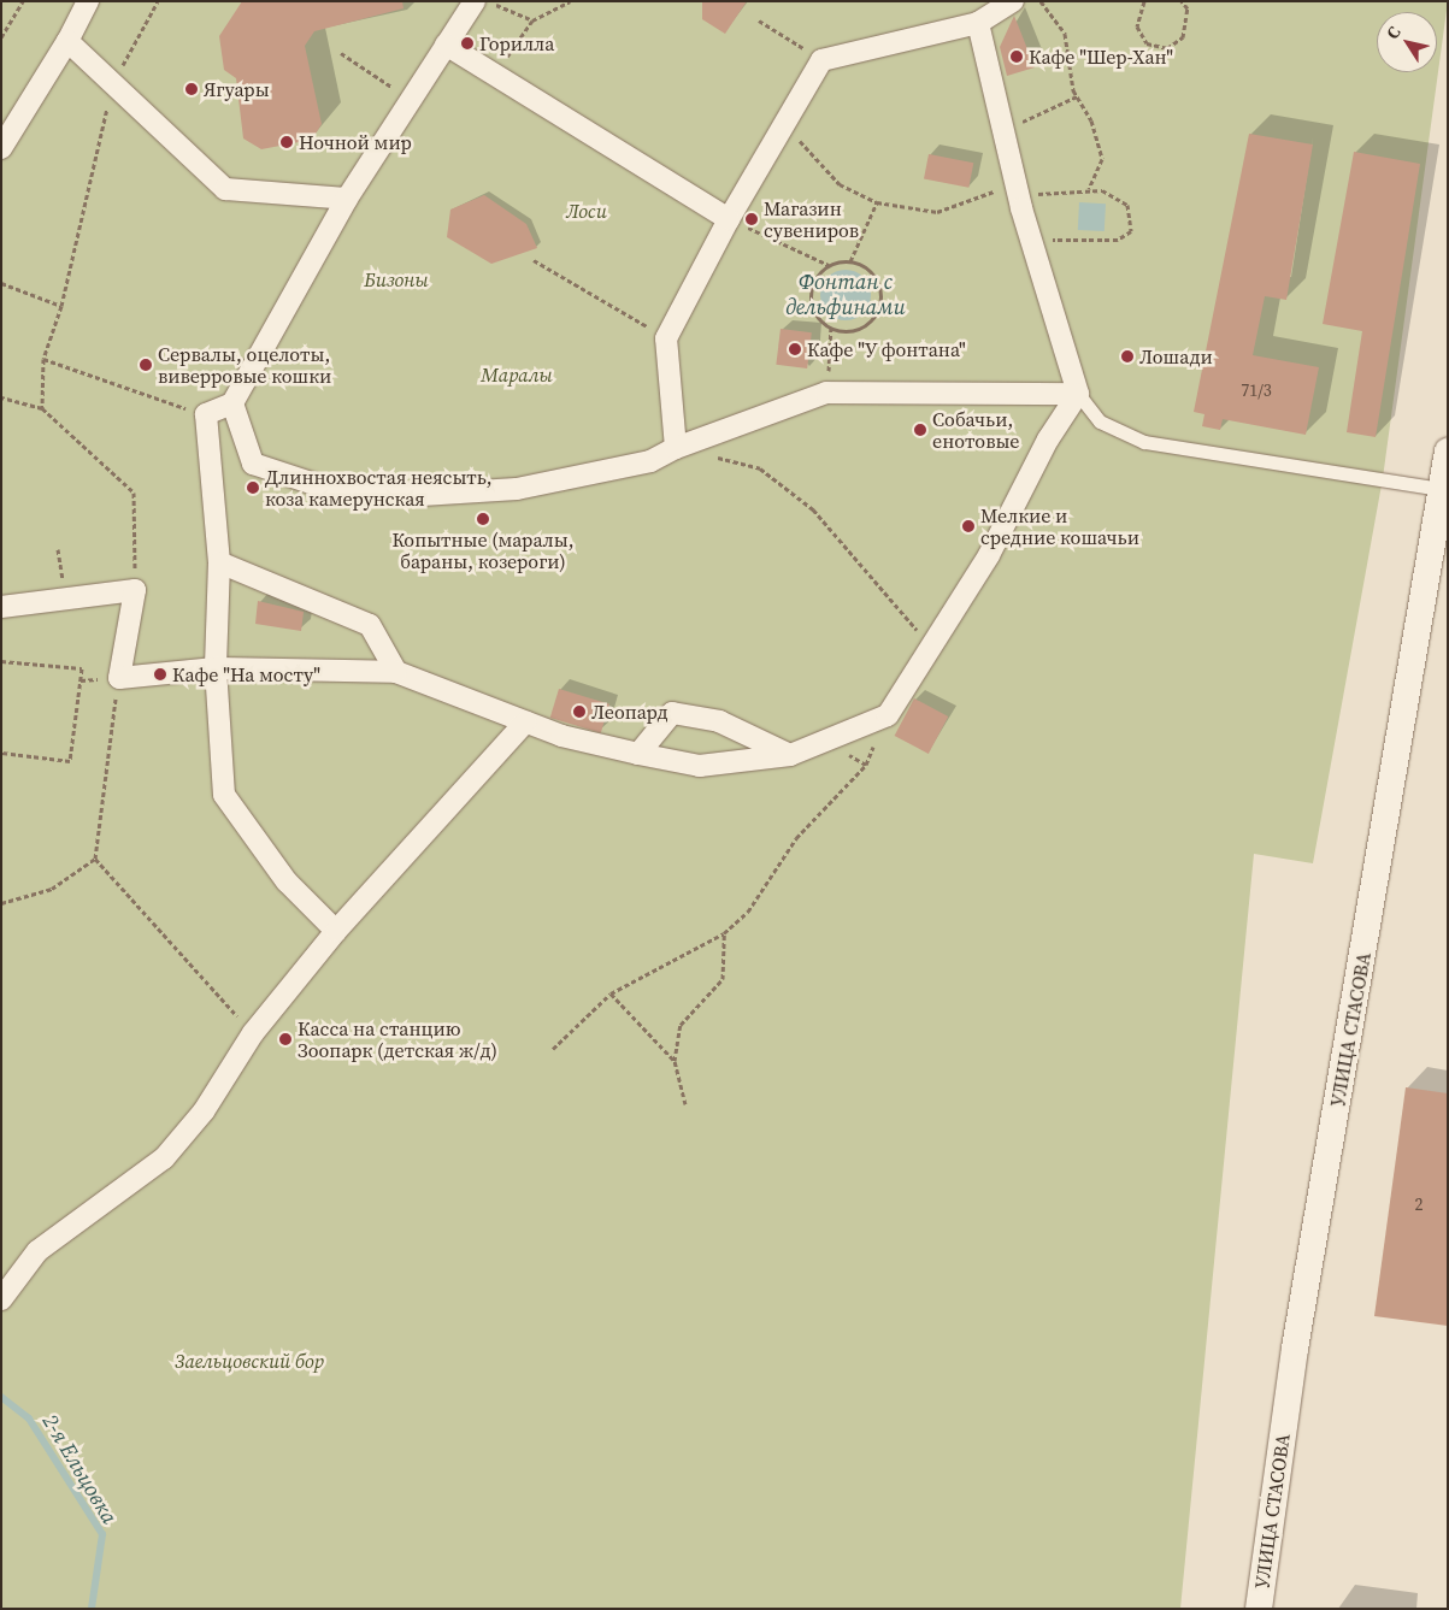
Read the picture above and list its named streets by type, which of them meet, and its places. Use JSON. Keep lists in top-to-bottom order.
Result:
{
  "streets": {
    "street": ["УЛИЦА СТАСОВА"]
  },
  "water": ["Фонтан с дельфинами", "2-я Ельцовка"],
  "parks": [
    "Лоси",
    "Бизоны",
    "Маралы",
    "Заельцовский бор"
  ],
  "places": [
    "Горилла",
    "Кафе \"Шер-Хан\"",
    "Ягуары",
    "Ночной мир",
    "Магазин сувениров",
    "Кафе \"У фонтана\"",
    "Лошади",
    "Сервалы, оцелоты, виверровые кошки",
    "Собачьи, енотовые",
    "Длиннохвостая неясыть, коза камерунская",
    "Копытные (маралы, бараны, козероги)",
    "Мелкие и средние кошачьи",
    "Кафе \"На мосту\"",
    "Леопард",
    "Касса на станцию Зоопарк (детская ж/д)"
  ],
  "house_numbers": ["71/3", "2"],
  "north": "top left"
}
